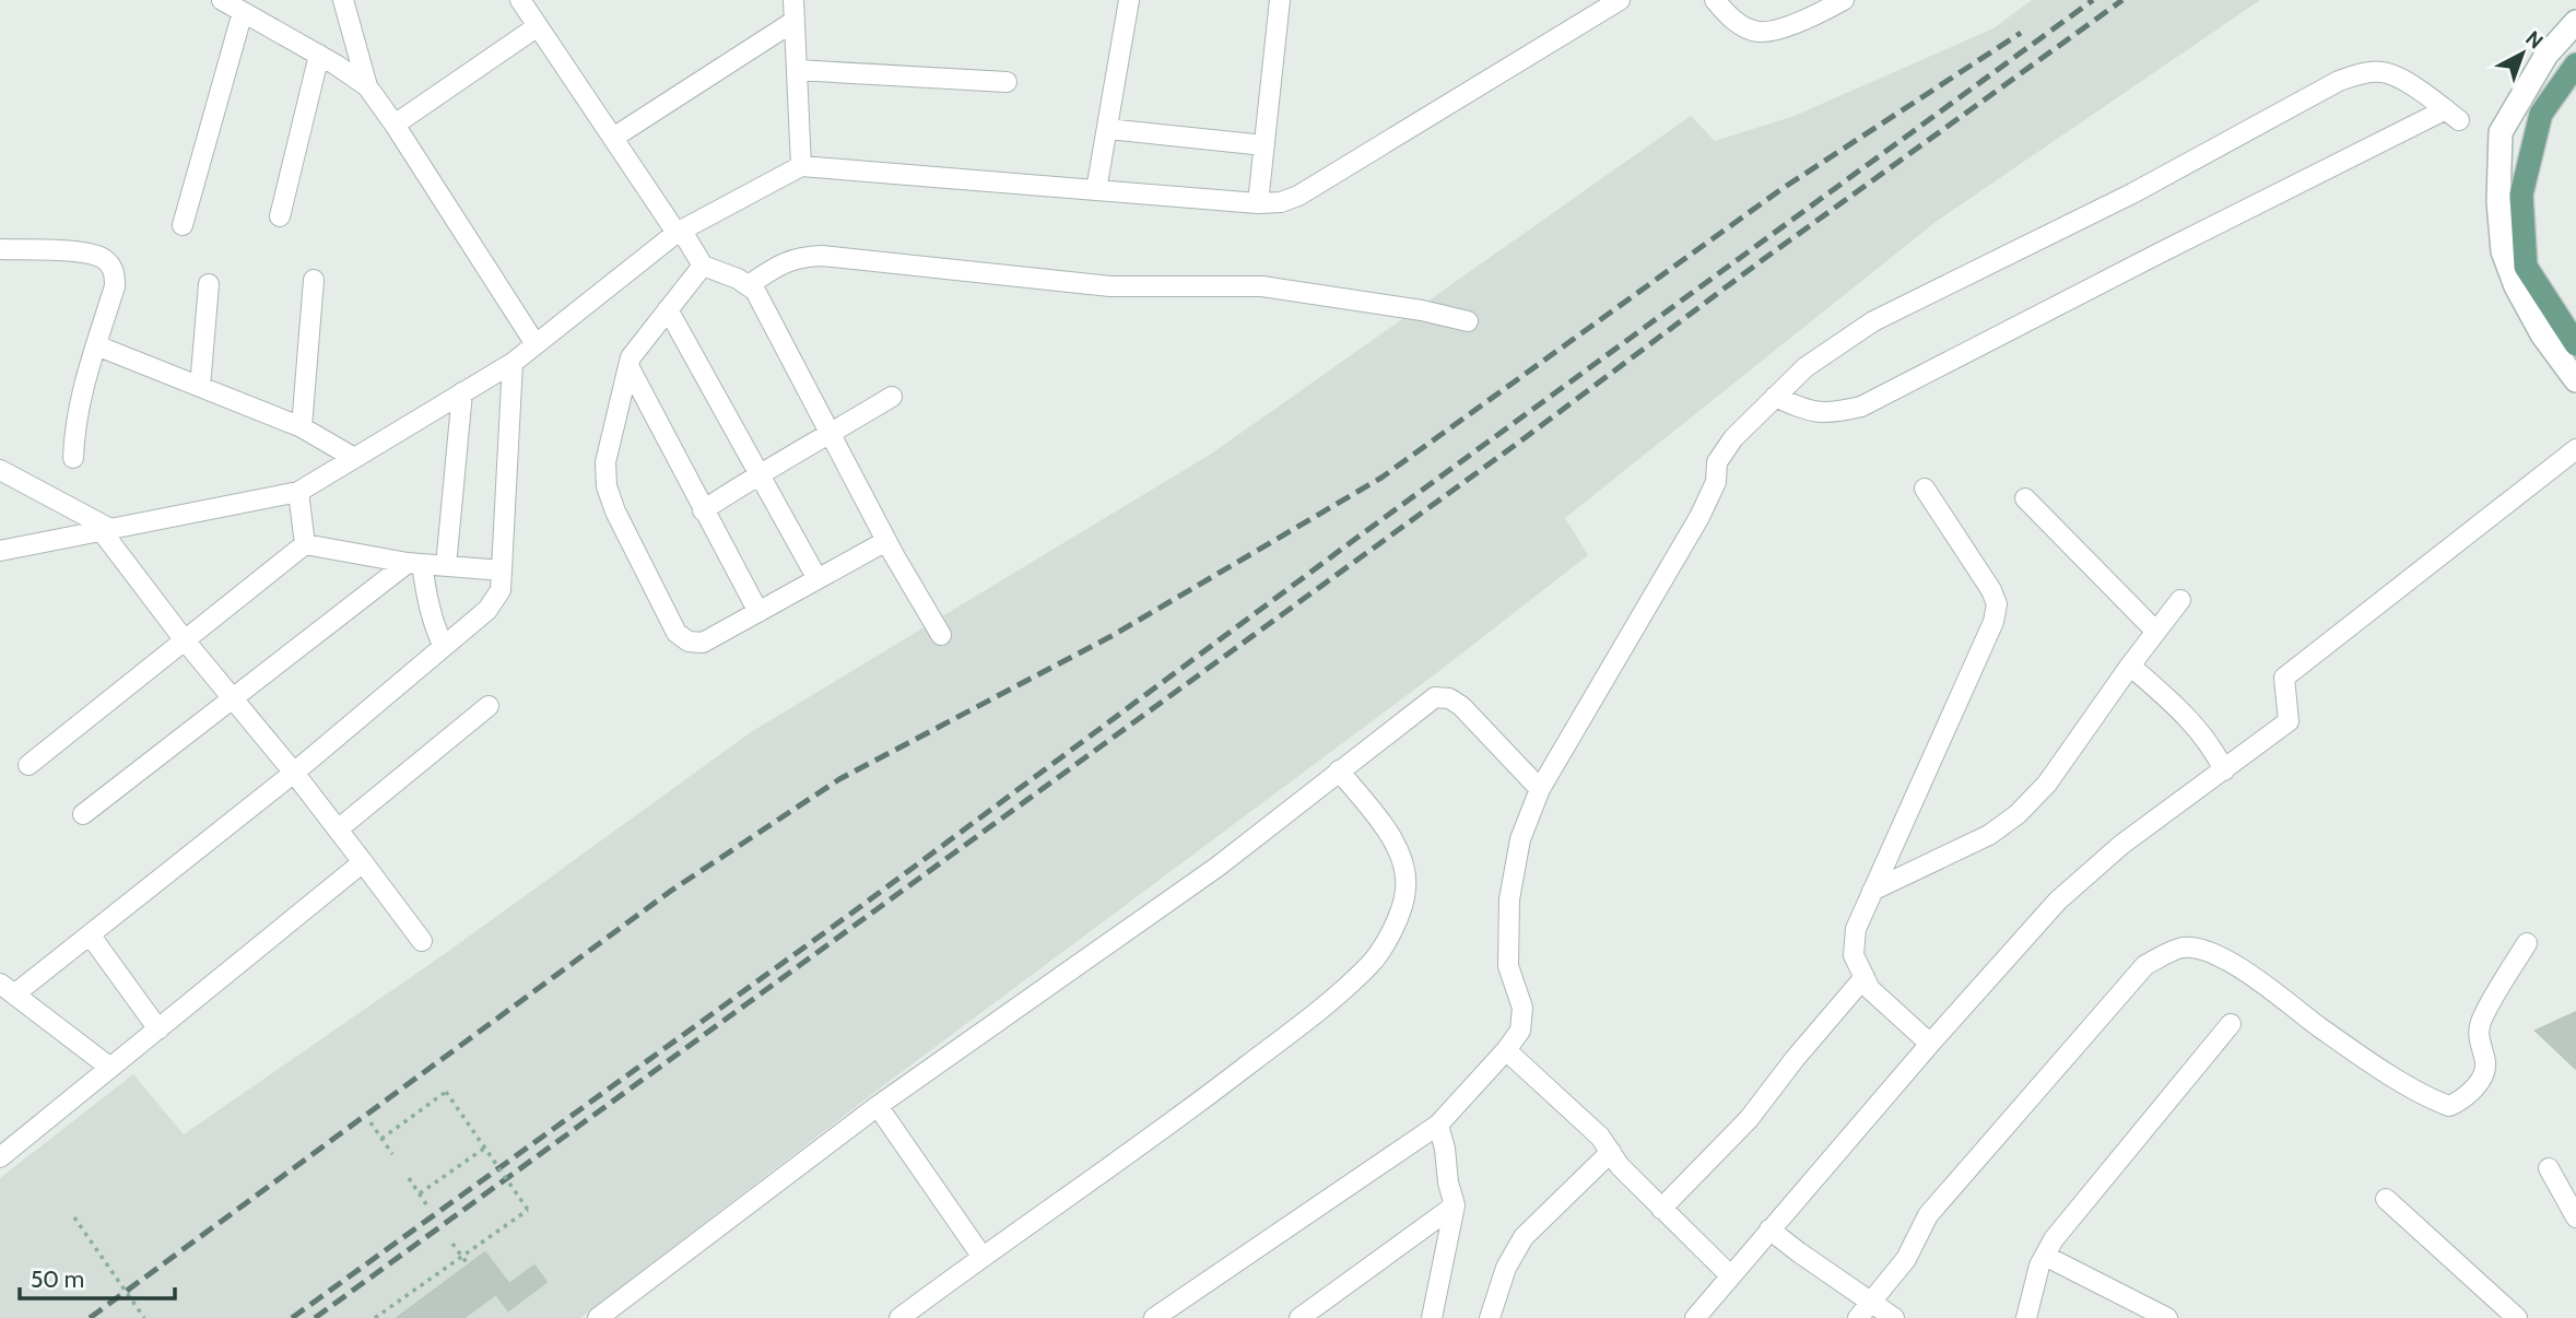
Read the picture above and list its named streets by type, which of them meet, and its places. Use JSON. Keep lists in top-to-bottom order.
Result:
{
  "scale_bar": "50 m",
  "north": "top right"
}
